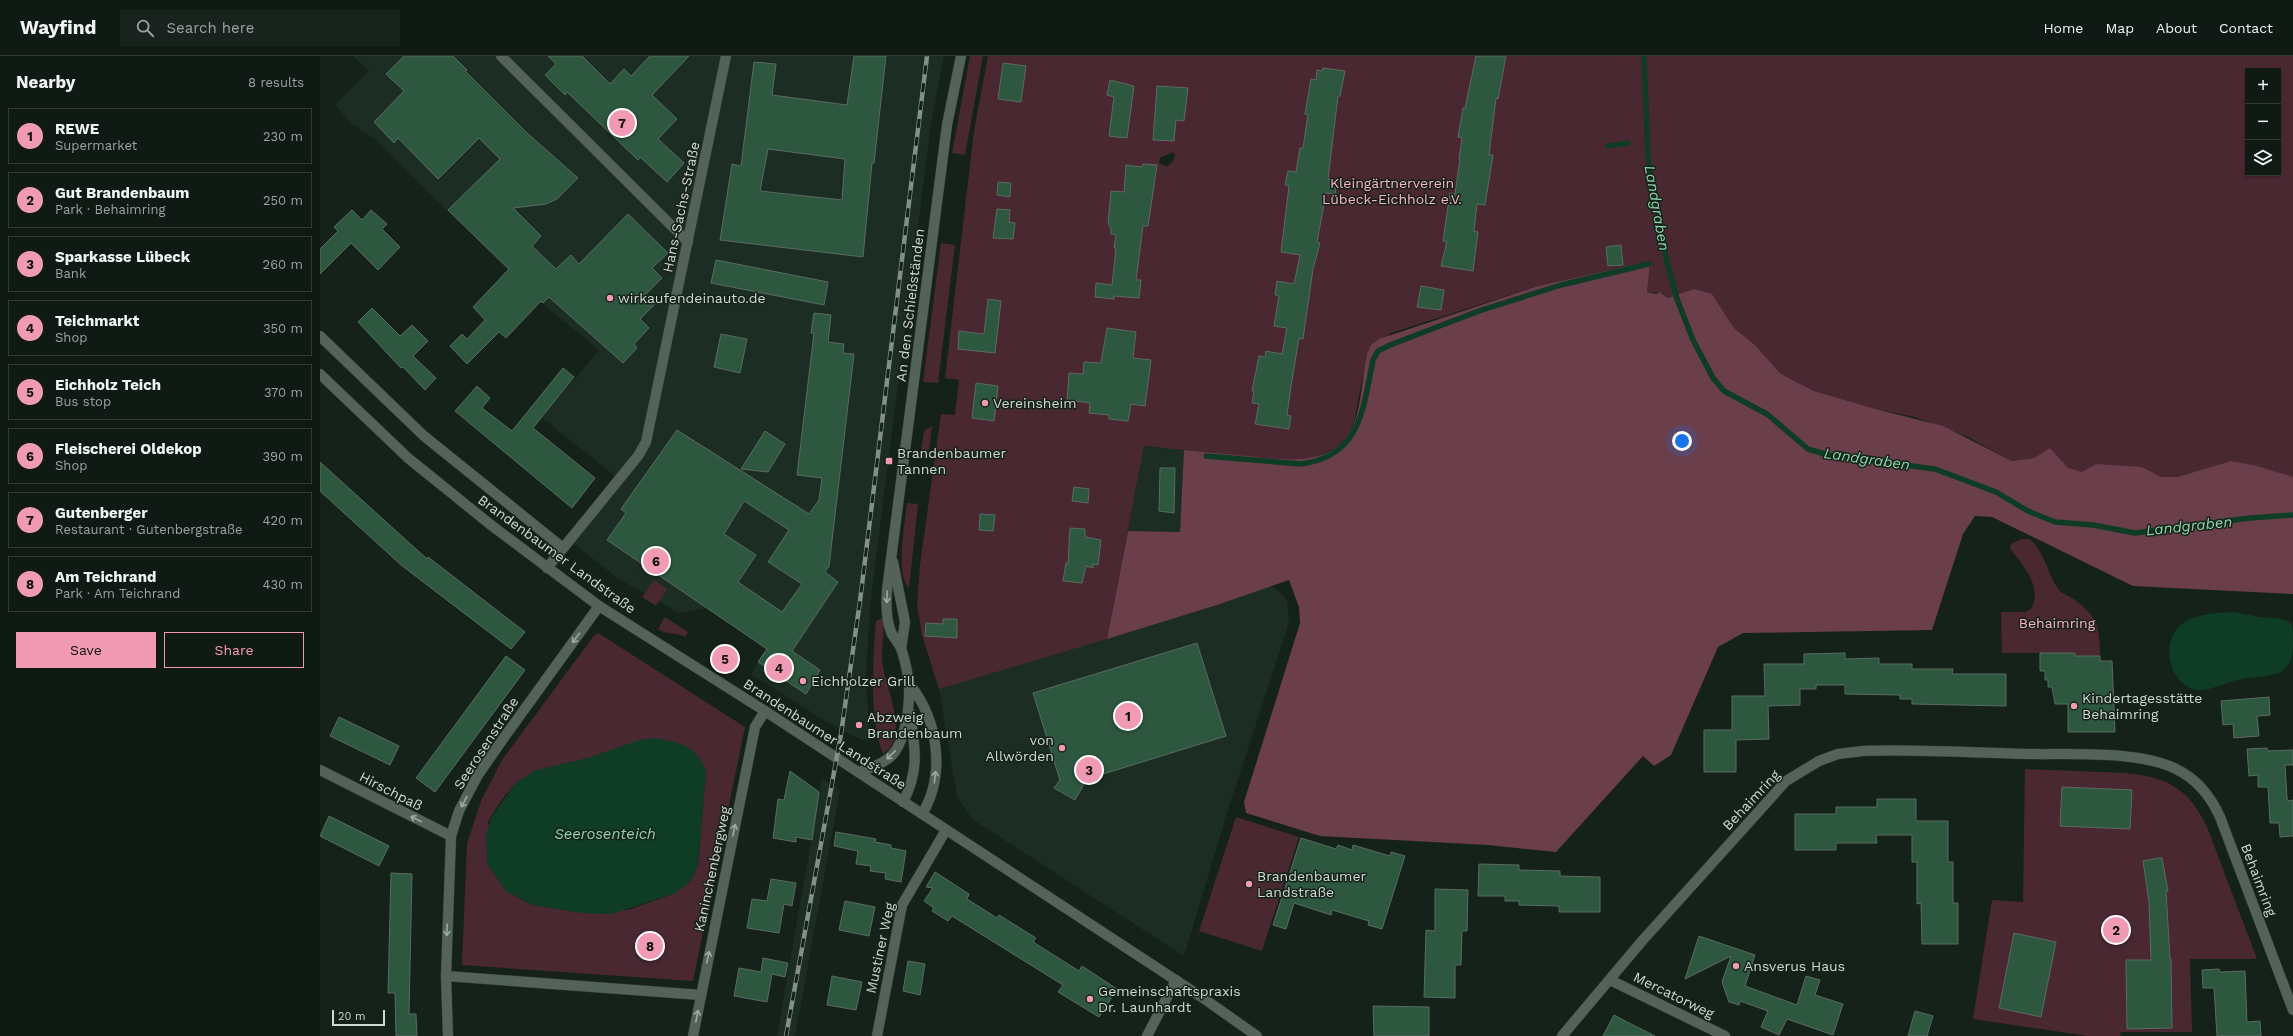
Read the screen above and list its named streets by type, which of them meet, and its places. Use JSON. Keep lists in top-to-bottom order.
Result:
{
  "streets": {
    "street": [
      "Hans-Sachs-Straße",
      "An den Schießständen",
      "Brandenbaumer Landstraße",
      "Seerosenstraße",
      "Hirschpaß",
      "Behaimring",
      "Kaninchenbergweg",
      "Mustiner Weg",
      "Mercatorweg"
    ]
  },
  "crossings": [
    ["Hans-Sachs-Straße", "Brandenbaumer Landstraße"],
    ["An den Schießständen", "Brandenbaumer Landstraße"],
    ["Brandenbaumer Landstraße", "Seerosenstraße"],
    ["Brandenbaumer Landstraße", "Kaninchenbergweg"],
    ["Brandenbaumer Landstraße", "Mustiner Weg"],
    ["Seerosenstraße", "Hirschpaß"],
    ["Behaimring", "Mercatorweg"]
  ],
  "one_way": ["Seerosenstraße", "Hirschpaß", "Kaninchenbergweg"],
  "water": ["Landgraben", "Seerosenteich"],
  "parks": ["Kleingärtnerverein Lübeck-Eichholz e.V.", "Behaimring"],
  "places": {
    "other": [
      "wirkaufendeinauto.de",
      "Vereinsheim",
      "Eichholzer Grill",
      "Kindertagesstätte Behaimring",
      "Abzweig Brandenbaum",
      "von Allwörden",
      "Brandenbaumer Landstraße",
      "Ansverus Haus",
      "Gemeinschaftspraxis Dr. Launhardt"
    ],
    "transit": ["Brandenbaumer Tannen"]
  },
  "scale_bar": "20 m",
  "page": {
    "header": "Wayfind",
    "search": "Search here",
    "nav": [
      "Home",
      "Map",
      "About",
      "Contact"
    ],
    "heading": ["Nearby", "8 results"],
    "map_buttons": ["+", "−"],
    "list": [
      {
        "mark": "1",
        "name": "REWE",
        "note": "Supermarket",
        "value": "230 m"
      },
      {
        "mark": "2",
        "name": "Gut Brandenbaum",
        "note": "Park · Behaimring",
        "value": "250 m"
      },
      {
        "mark": "3",
        "name": "Sparkasse Lübeck",
        "note": "Bank",
        "value": "260 m"
      },
      {
        "mark": "4",
        "name": "Teichmarkt",
        "note": "Shop",
        "value": "350 m"
      },
      {
        "mark": "5",
        "name": "Eichholz Teich",
        "note": "Bus stop",
        "value": "370 m"
      },
      {
        "mark": "6",
        "name": "Fleischerei Oldekop",
        "note": "Shop",
        "value": "390 m"
      },
      {
        "mark": "7",
        "name": "Gutenberger",
        "note": "Restaurant · Gutenbergstraße",
        "value": "420 m"
      },
      {
        "mark": "8",
        "name": "Am Teichrand",
        "note": "Park · Am Teichrand",
        "value": "430 m"
      }
    ],
    "pins": [
      "7",
      "6",
      "5",
      "4",
      "1",
      "3",
      "2",
      "8"
    ],
    "buttons": ["Save", "Share"],
    "scale": "20 m"
  }
}
